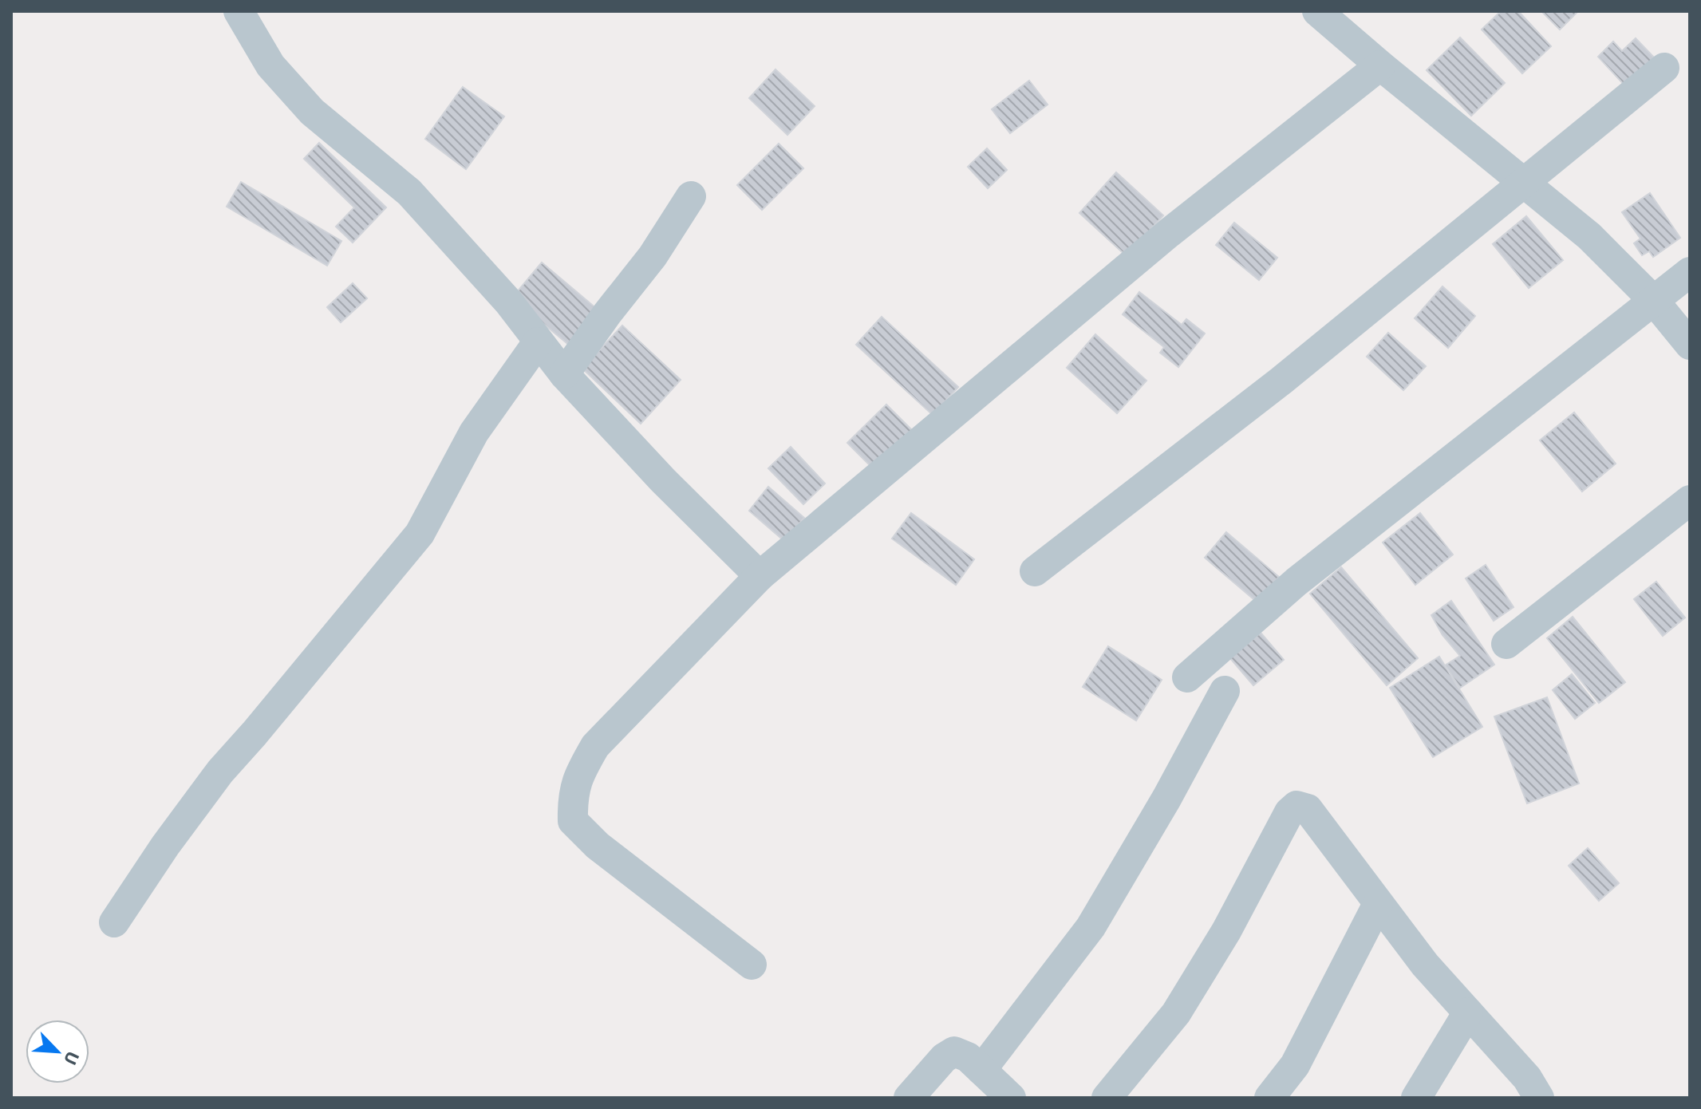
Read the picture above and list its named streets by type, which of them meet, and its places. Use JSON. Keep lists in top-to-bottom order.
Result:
{
  "north": "bottom right"
}
